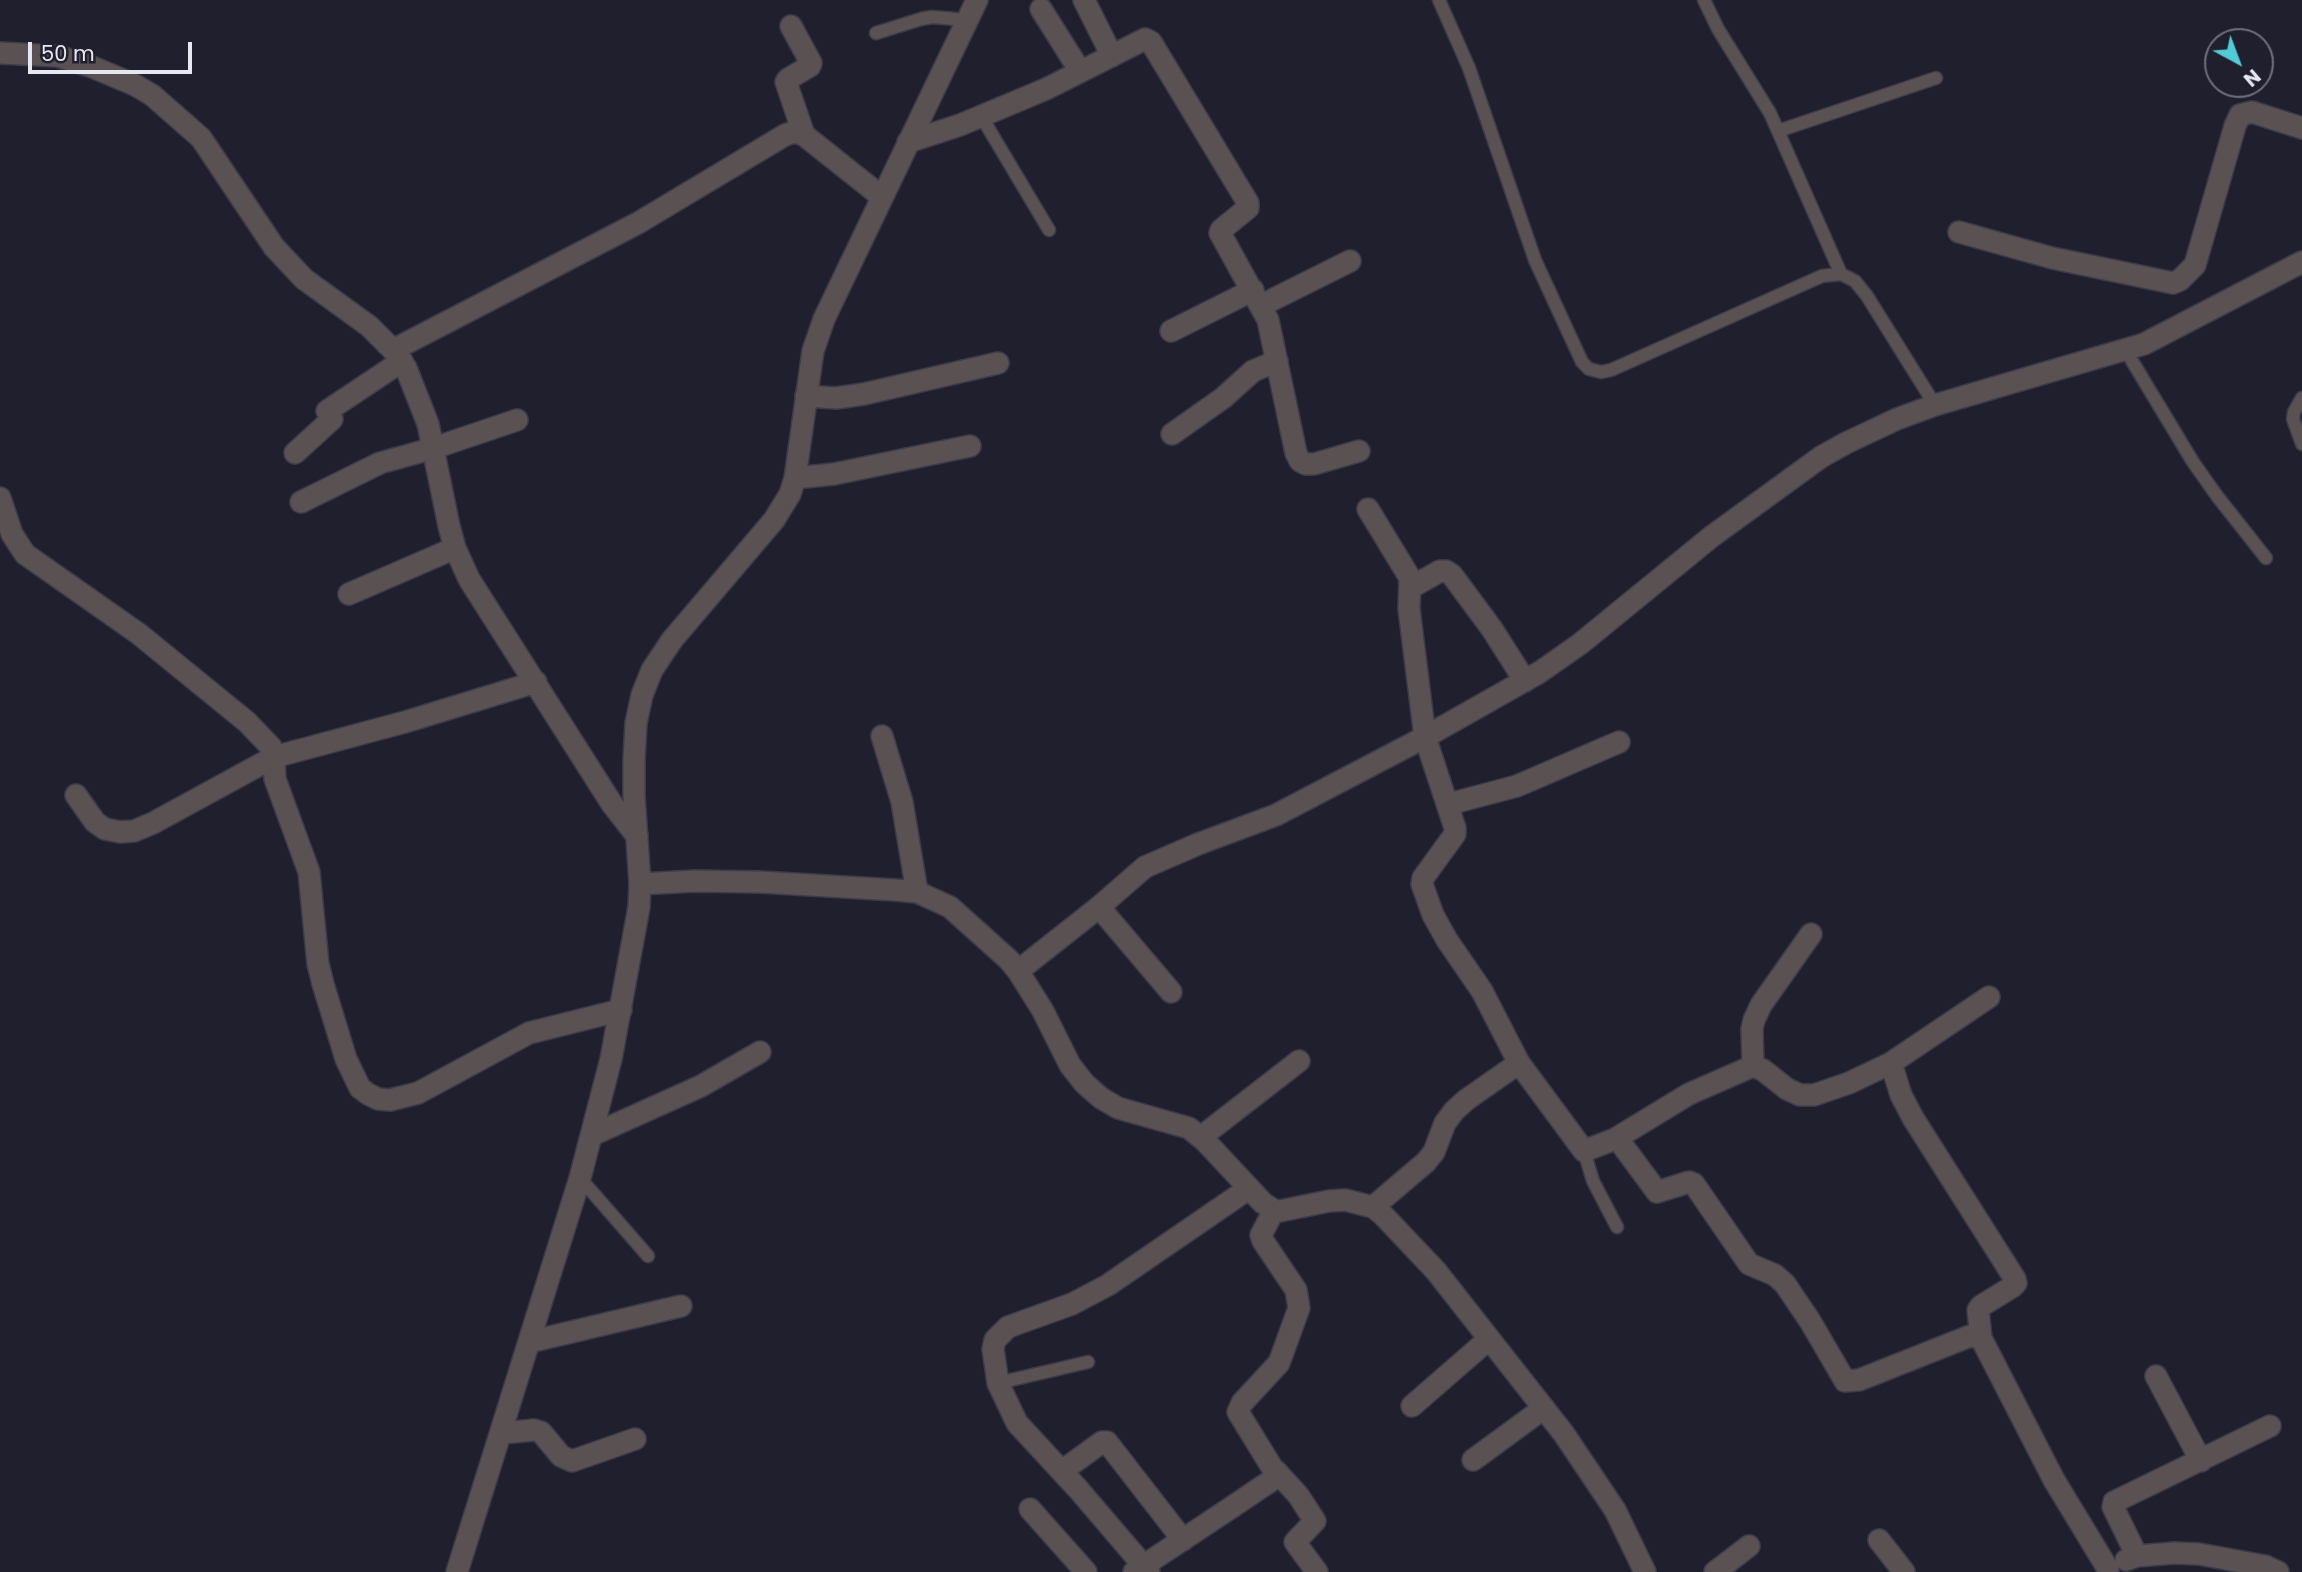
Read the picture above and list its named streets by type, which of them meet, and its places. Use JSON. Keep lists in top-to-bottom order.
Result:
{
  "scale_bar": "50 m",
  "north": "bottom right"
}
